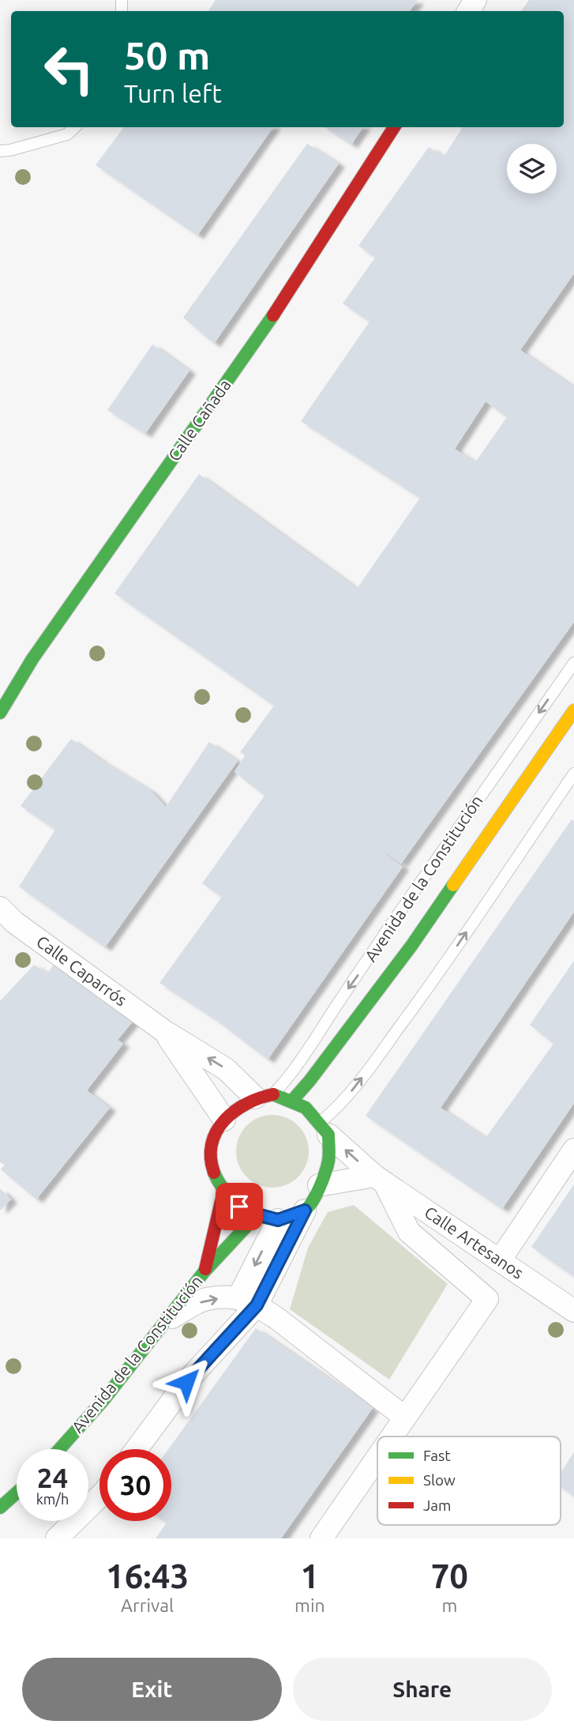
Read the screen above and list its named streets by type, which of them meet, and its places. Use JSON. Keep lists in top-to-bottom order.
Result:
{
  "streets": {
    "main road": ["Calle Cañada", "Avenida de la Constitución"],
    "street": ["Calle Caparrós", "Calle Artesanos"]
  },
  "crossings": [
    ["Avenida de la Constitución", "Calle Caparrós"],
    ["Avenida de la Constitución", "Calle Artesanos"],
    ["Calle Caparrós", "Calle Artesanos"]
  ],
  "legend": ["Fast", "Slow", "Jam"],
  "page": {
    "turn": ["50 m", "Turn left"],
    "speed": "24 km/h",
    "limit": "30",
    "eta": [
      "16:43",
      "Arrival",
      "1",
      "min",
      "70",
      "m"
    ],
    "buttons": ["Exit", "Share"]
  }
}
